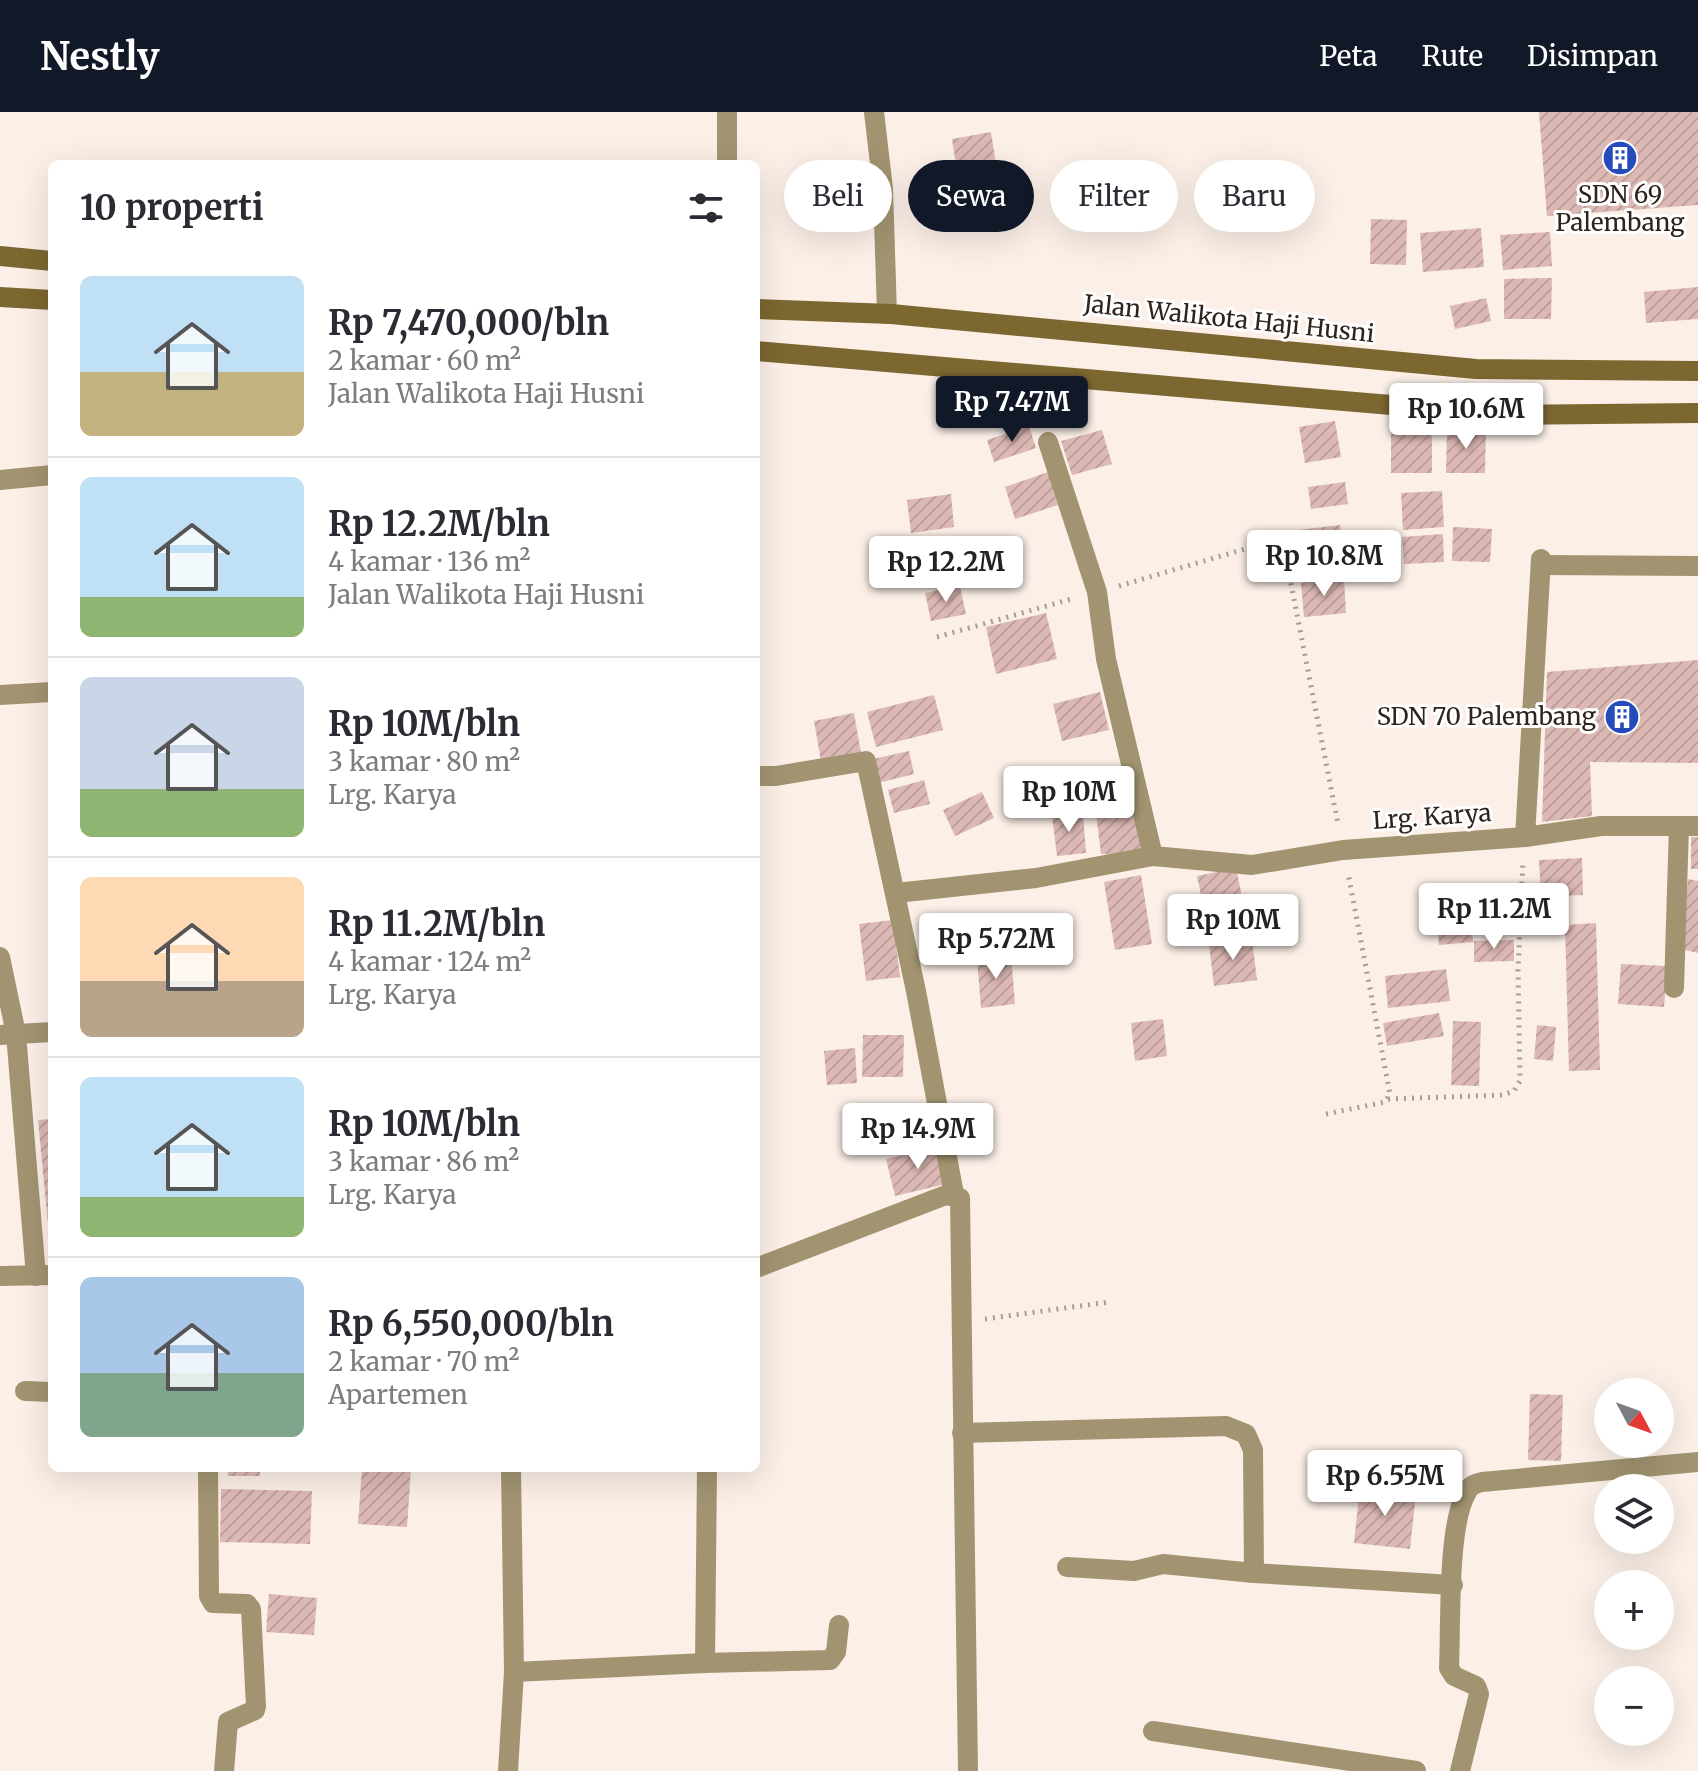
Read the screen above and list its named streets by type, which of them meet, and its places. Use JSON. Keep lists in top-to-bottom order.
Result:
{
  "streets": {
    "street": ["Jalan Walikota Haji Husni", "Lrg. Karya"]
  },
  "places": {
    "building": ["SDN 69 Palembang", "SDN 70 Palembang"]
  },
  "north": "bottom right",
  "page": {
    "header": "Nestly",
    "nav": ["Peta", "Rute", "Disimpan"],
    "chip": [
      "Beli",
      "Sewa",
      "Filter",
      "Baru"
    ],
    "heading": "10 properti",
    "list": [
      {
        "name": "Rp 7,470,000/bln",
        "note": "2 kamar · 60 m² · Jalan Walikota Haji Husni"
      },
      {
        "name": "Rp 12.2M/bln",
        "note": "4 kamar · 136 m² · Jalan Walikota Haji Husni"
      },
      {
        "name": "Rp 10M/bln",
        "note": "3 kamar · 80 m² · Lrg. Karya"
      },
      {
        "name": "Rp 11.2M/bln",
        "note": "4 kamar · 124 m² · Lrg. Karya"
      },
      {
        "name": "Rp 10M/bln",
        "note": "3 kamar · 86 m² · Lrg. Karya"
      },
      {
        "name": "Rp 6,550,000/bln",
        "note": "2 kamar · 70 m² · Apartemen"
      }
    ],
    "price": [
      "Rp 7.47M",
      "Rp 10.6M",
      "Rp 10.8M",
      "Rp 12.2M",
      "Rp 10M",
      "Rp 11.2M",
      "Rp 10M",
      "Rp 5.72M",
      "Rp 14.9M",
      "Rp 6.55M"
    ],
    "map_buttons": ["+", "−"]
  }
}
